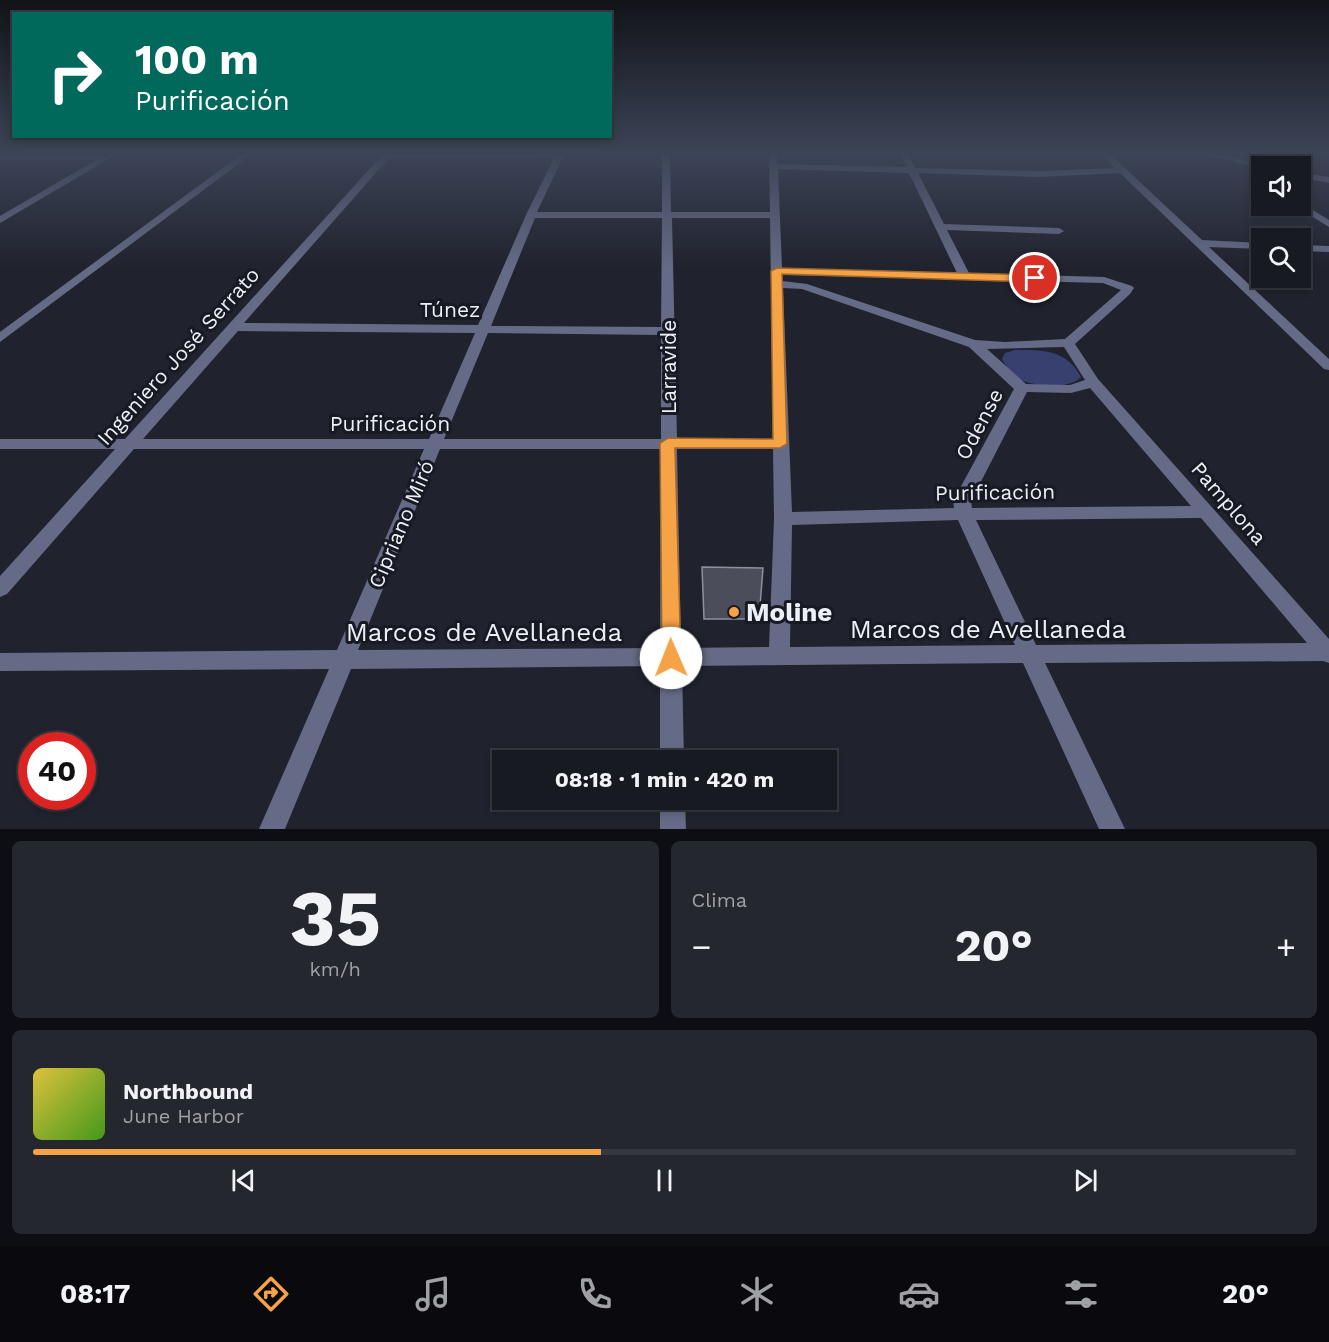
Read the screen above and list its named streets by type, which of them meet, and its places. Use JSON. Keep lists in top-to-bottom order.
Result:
{
  "streets": {
    "street": [
      "Túnez",
      "Ingeniero José Serrato",
      "Larravide",
      "Purificación",
      "Odense",
      "Pamplona",
      "Cipriano Miró",
      "Marcos de Avellaneda"
    ]
  },
  "crossings": [
    ["Túnez", "Ingeniero José Serrato"],
    ["Túnez", "Larravide"],
    ["Túnez", "Cipriano Miró"],
    ["Ingeniero José Serrato", "Purificación"],
    ["Larravide", "Purificación"],
    ["Larravide", "Marcos de Avellaneda"],
    ["Purificación", "Odense"],
    ["Purificación", "Pamplona"],
    ["Purificación", "Cipriano Miró"],
    ["Odense", "Pamplona"],
    ["Pamplona", "Marcos de Avellaneda"],
    ["Cipriano Miró", "Marcos de Avellaneda"]
  ],
  "places": ["Moline"],
  "page": {
    "turn": ["100 m", "Purificación"],
    "limit": "40",
    "trip": "08:18 · 1 min · 420 m",
    "tile": [
      ["35", "km/h"],
      "Clima"
    ],
    "heat": ["−", "20°", "+"],
    "song": ["Northbound", "June Harbor"],
    "tabs": ["08:17", "20°"]
  }
}
